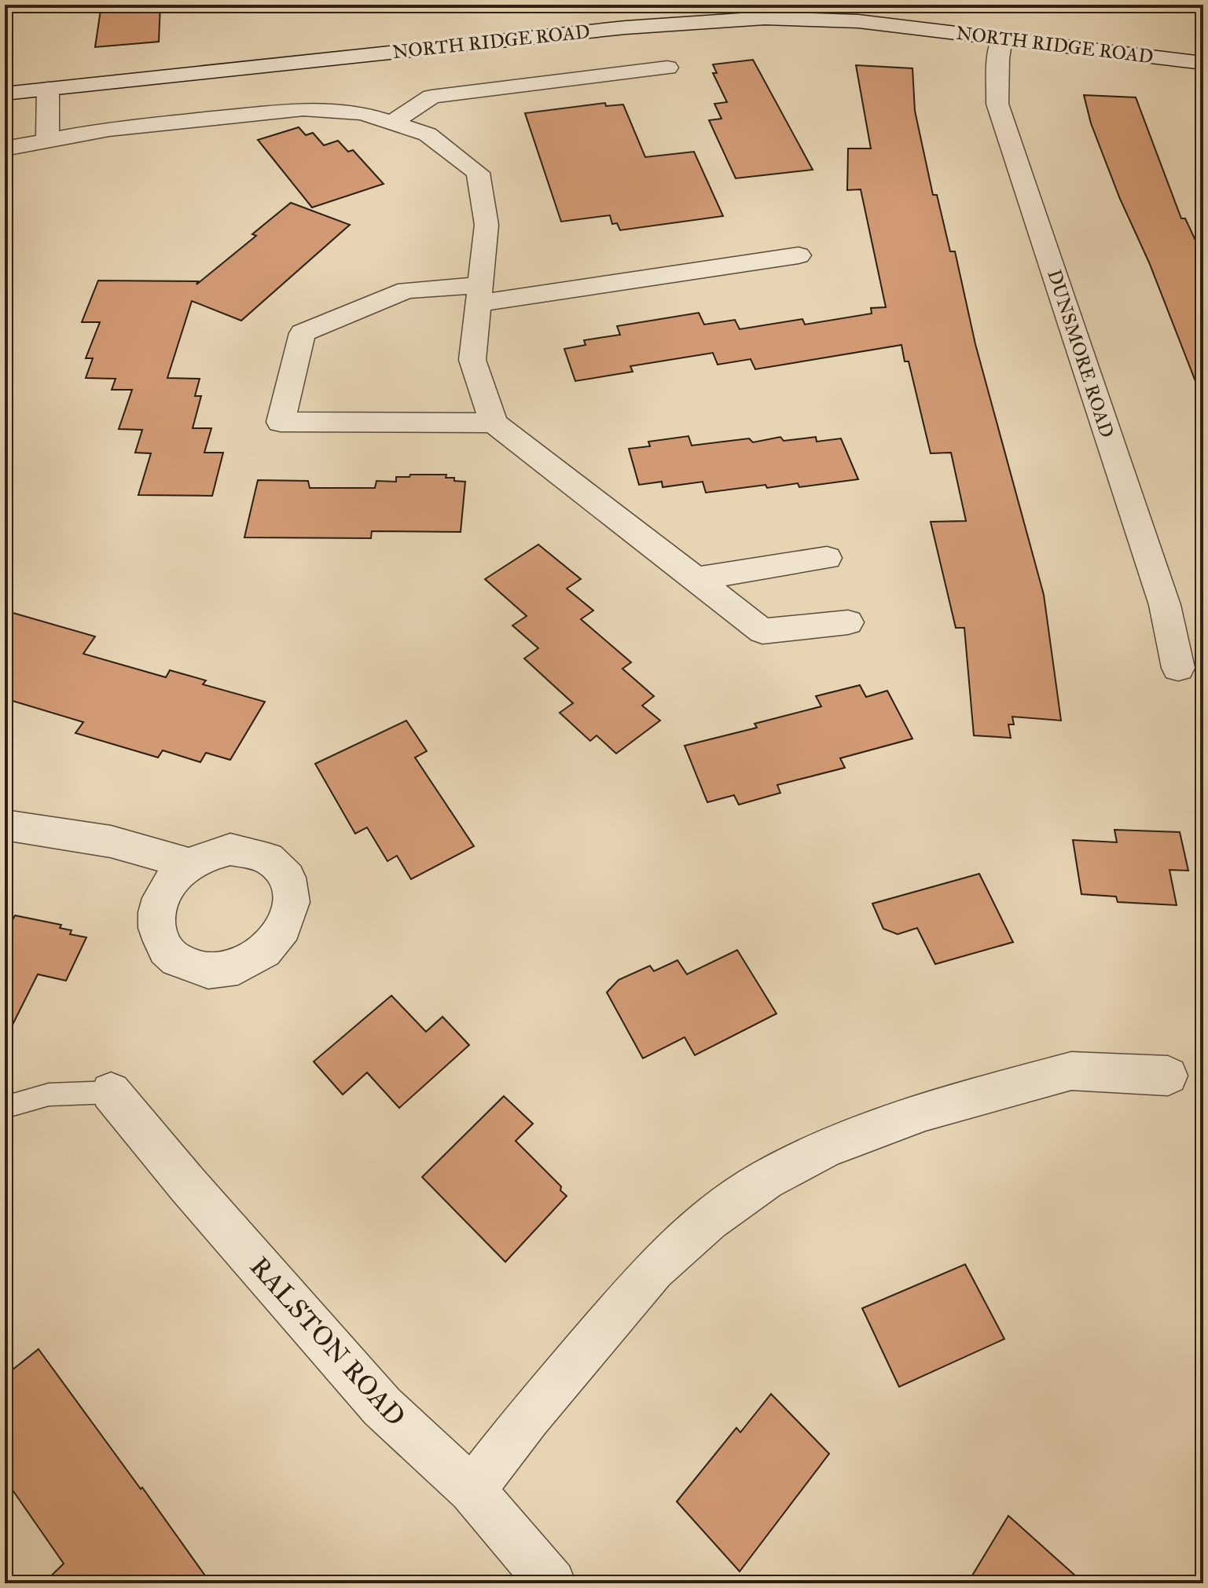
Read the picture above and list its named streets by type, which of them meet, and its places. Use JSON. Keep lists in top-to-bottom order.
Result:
{
  "streets": {
    "street": ["NORTH RIDGE ROAD", "DUNSMORE ROAD", "RALSTON ROAD"]
  },
  "crossings": [
    ["NORTH RIDGE ROAD", "DUNSMORE ROAD"]
  ]
}
